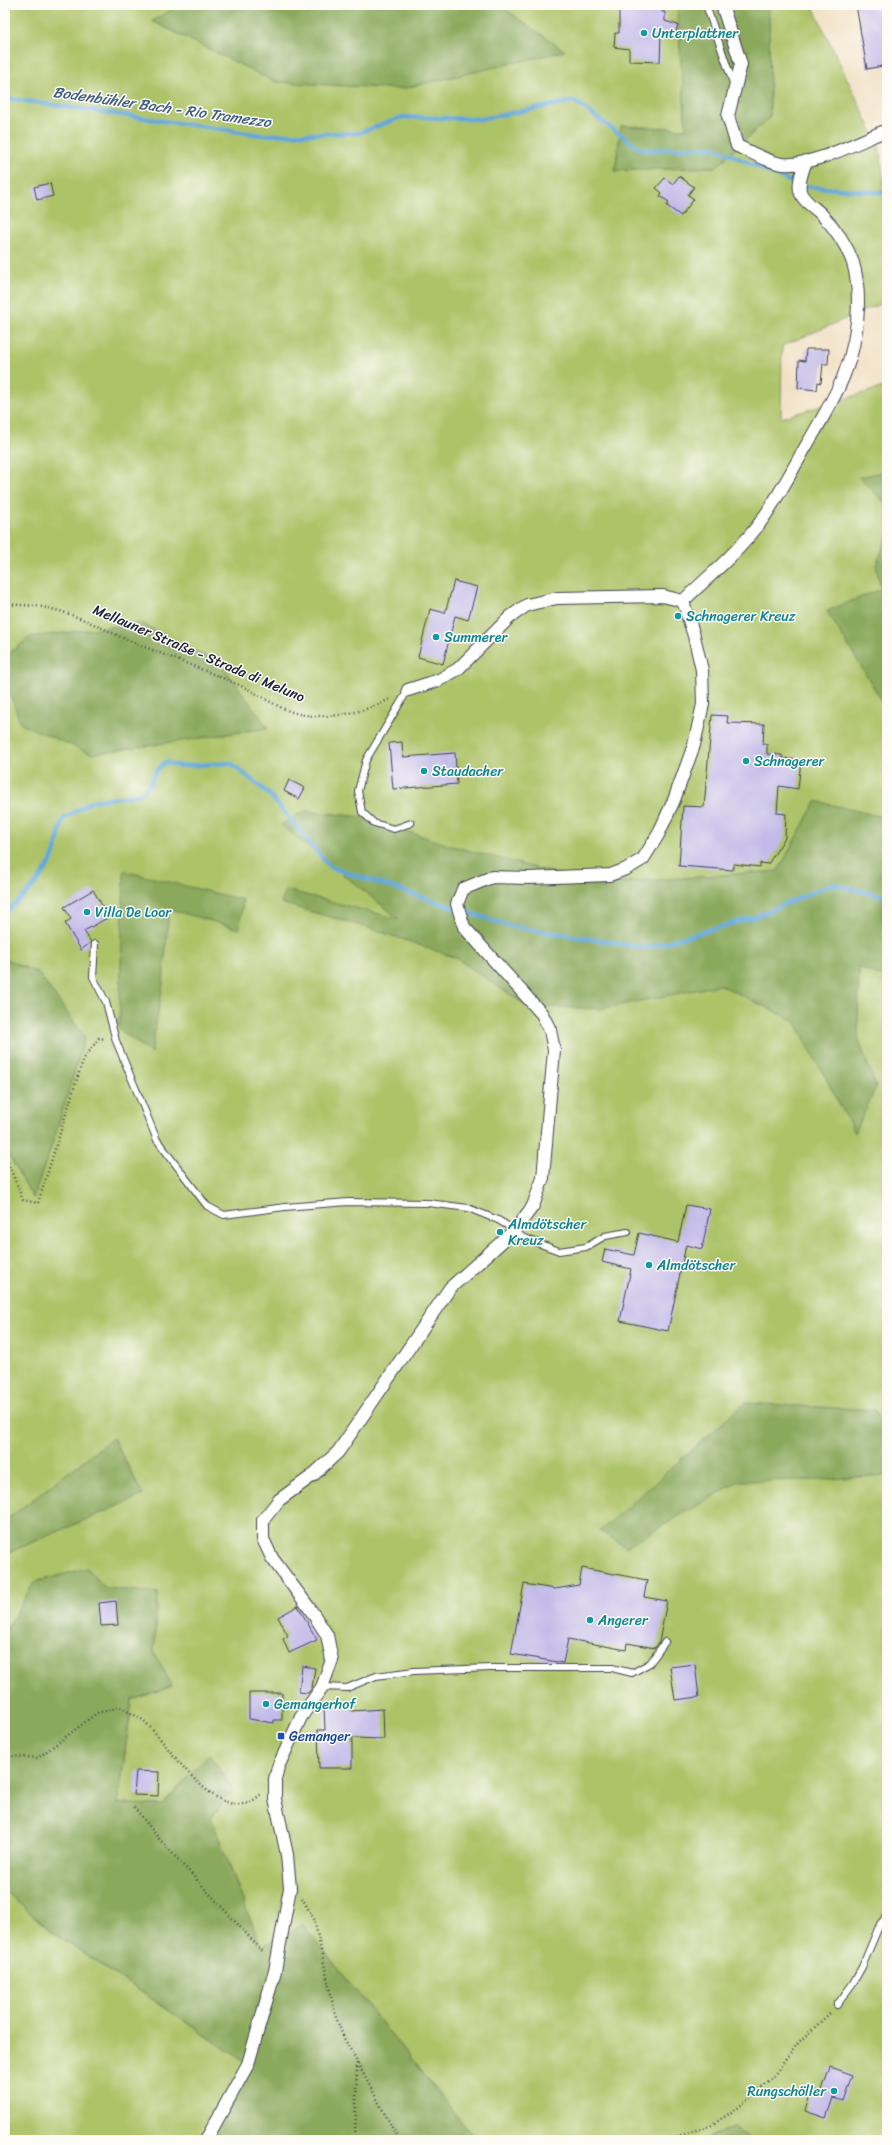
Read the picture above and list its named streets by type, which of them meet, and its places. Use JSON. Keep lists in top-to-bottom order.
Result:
{
  "streets": {
    "path": ["Mellauner Straße - Strada di Meluno"]
  },
  "water": ["Bodenbühler Bach - Rio Tramezzo"],
  "places": {
    "other": [
      "Unterplattner",
      "Schnagerer Kreuz",
      "Summerer",
      "Schnagerer",
      "Staudacher",
      "Villa De Loor",
      "Almdötscher Kreuz",
      "Almdötscher",
      "Angerer",
      "Gemangerhof",
      "Rungschöller"
    ],
    "transit": ["Gemanger"]
  }
}
